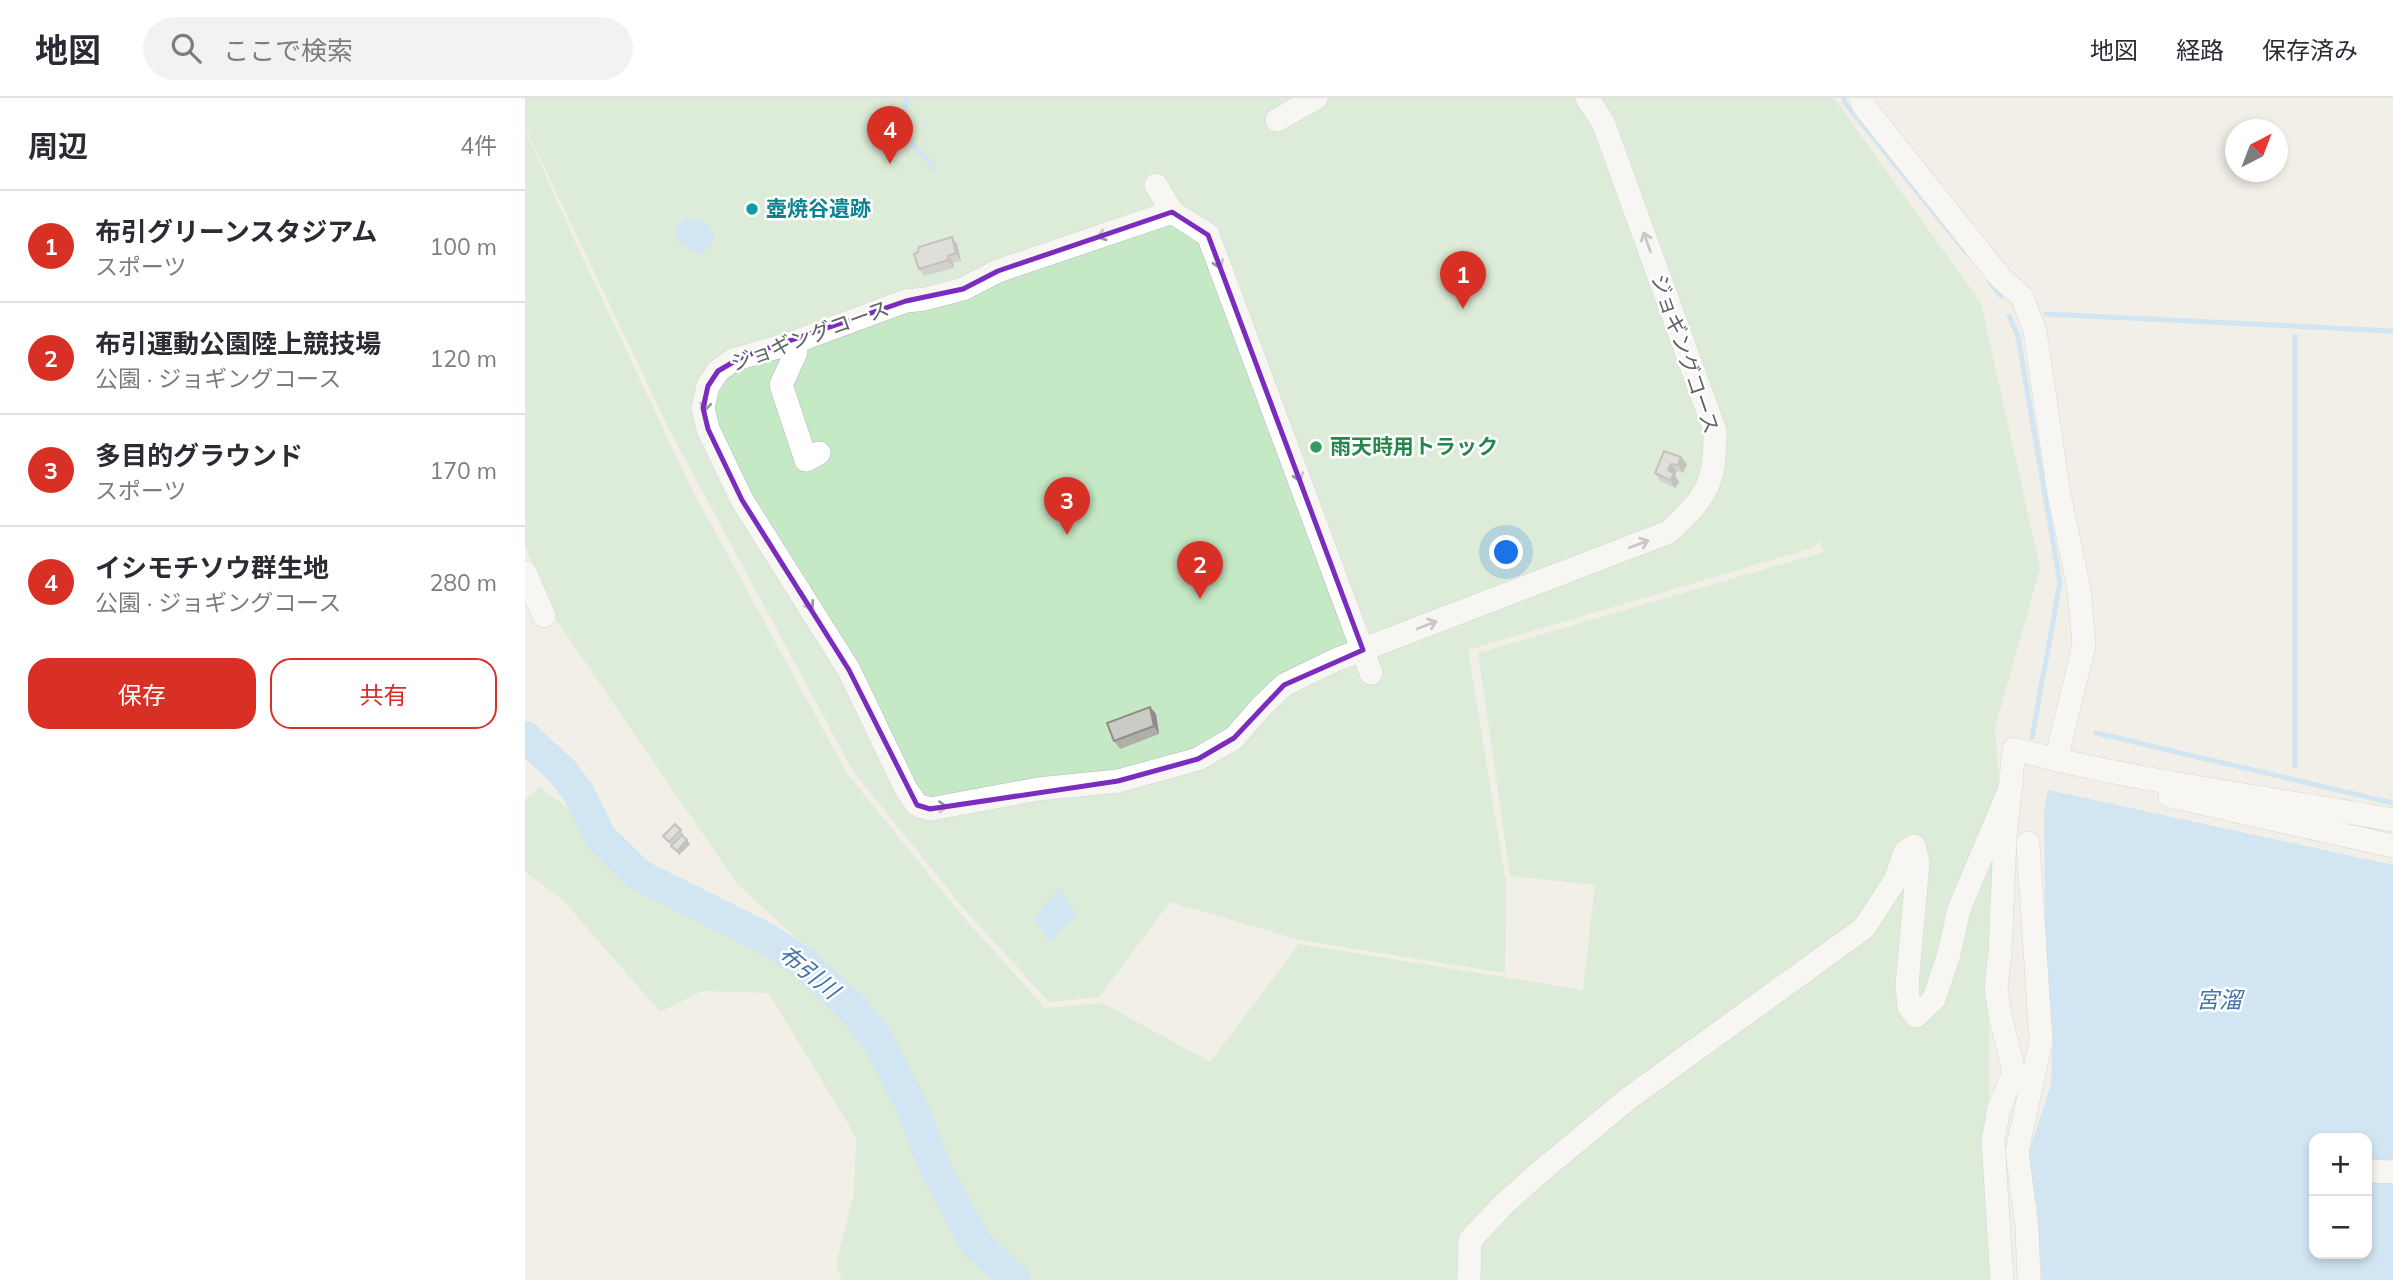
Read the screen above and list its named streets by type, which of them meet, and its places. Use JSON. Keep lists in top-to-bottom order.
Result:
{
  "streets": {
    "street": ["ジョギングコース"]
  },
  "water": ["布引川", "宮溜"],
  "places": ["壺焼谷遺跡", "雨天時用トラック"],
  "north": "top right",
  "page": {
    "header": "地図",
    "search": "ここで検索",
    "nav": ["地図", "経路", "保存済み"],
    "heading": ["周辺", "4件"],
    "pins": [
      "4",
      "1",
      "3",
      "2"
    ],
    "list": [
      {
        "mark": "1",
        "name": "布引グリーンスタジアム",
        "note": "スポーツ",
        "value": "100 m"
      },
      {
        "mark": "2",
        "name": "布引運動公園陸上競技場",
        "note": "公園 · ジョギングコース",
        "value": "120 m"
      },
      {
        "mark": "3",
        "name": "多目的グラウンド",
        "note": "スポーツ",
        "value": "170 m"
      },
      {
        "mark": "4",
        "name": "イシモチソウ群生地",
        "note": "公園 · ジョギングコース",
        "value": "280 m"
      }
    ],
    "buttons": ["保存", "共有"],
    "map_buttons": ["+", "−"]
  }
}
